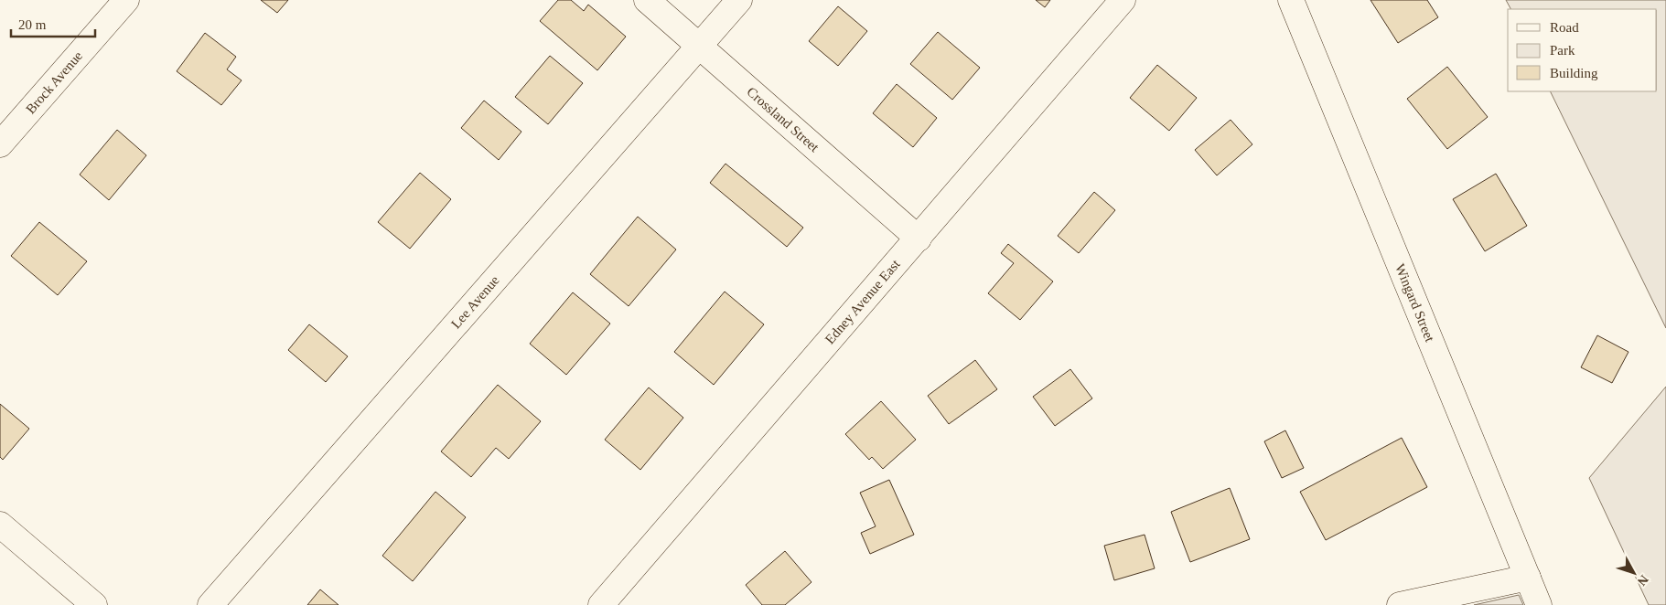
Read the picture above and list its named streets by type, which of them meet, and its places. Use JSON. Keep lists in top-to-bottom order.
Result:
{
  "streets": {
    "street": [
      "Brock Avenue",
      "Crossland Street",
      "Lee Avenue",
      "Wingard Street",
      "Edney Avenue East"
    ]
  },
  "crossings": [
    ["Crossland Street", "Lee Avenue"],
    ["Crossland Street", "Edney Avenue East"]
  ],
  "legend": ["Road", "Park", "Building"],
  "scale_bar": "20 m",
  "north": "bottom right"
}
